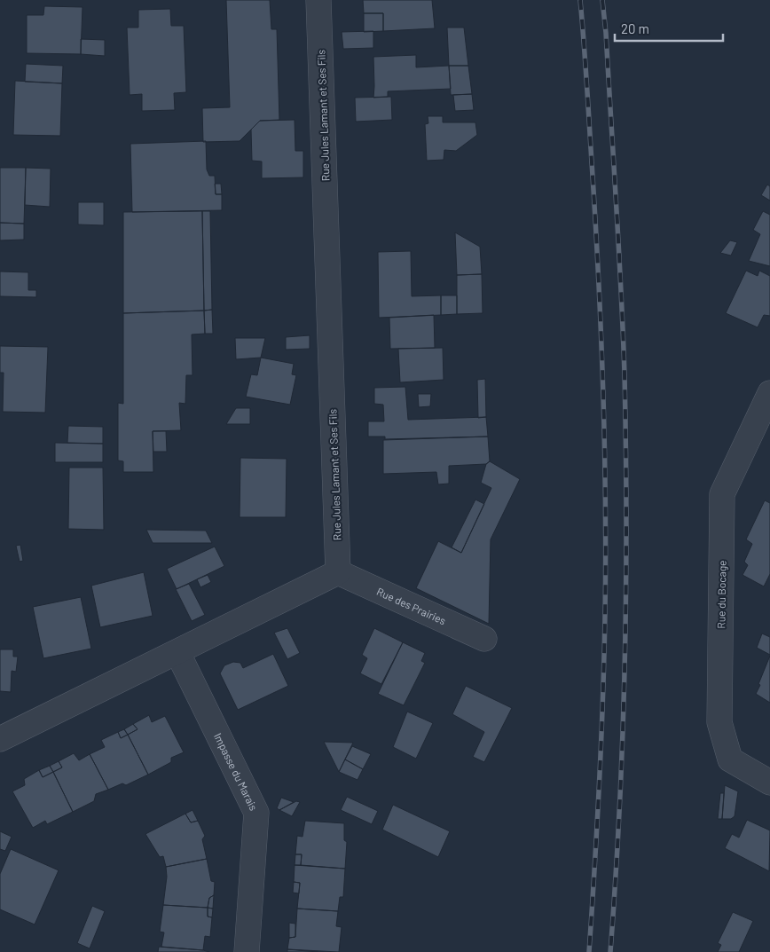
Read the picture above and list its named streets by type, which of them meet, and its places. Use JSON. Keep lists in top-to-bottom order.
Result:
{
  "streets": {
    "street": [
      "Rue Jules Lamant et Ses Fils",
      "Rue du Bocage",
      "Rue des Prairies",
      "Impasse du Marais"
    ]
  },
  "crossings": [
    ["Rue Jules Lamant et Ses Fils", "Rue des Prairies"]
  ],
  "scale_bar": "20 m"
}
